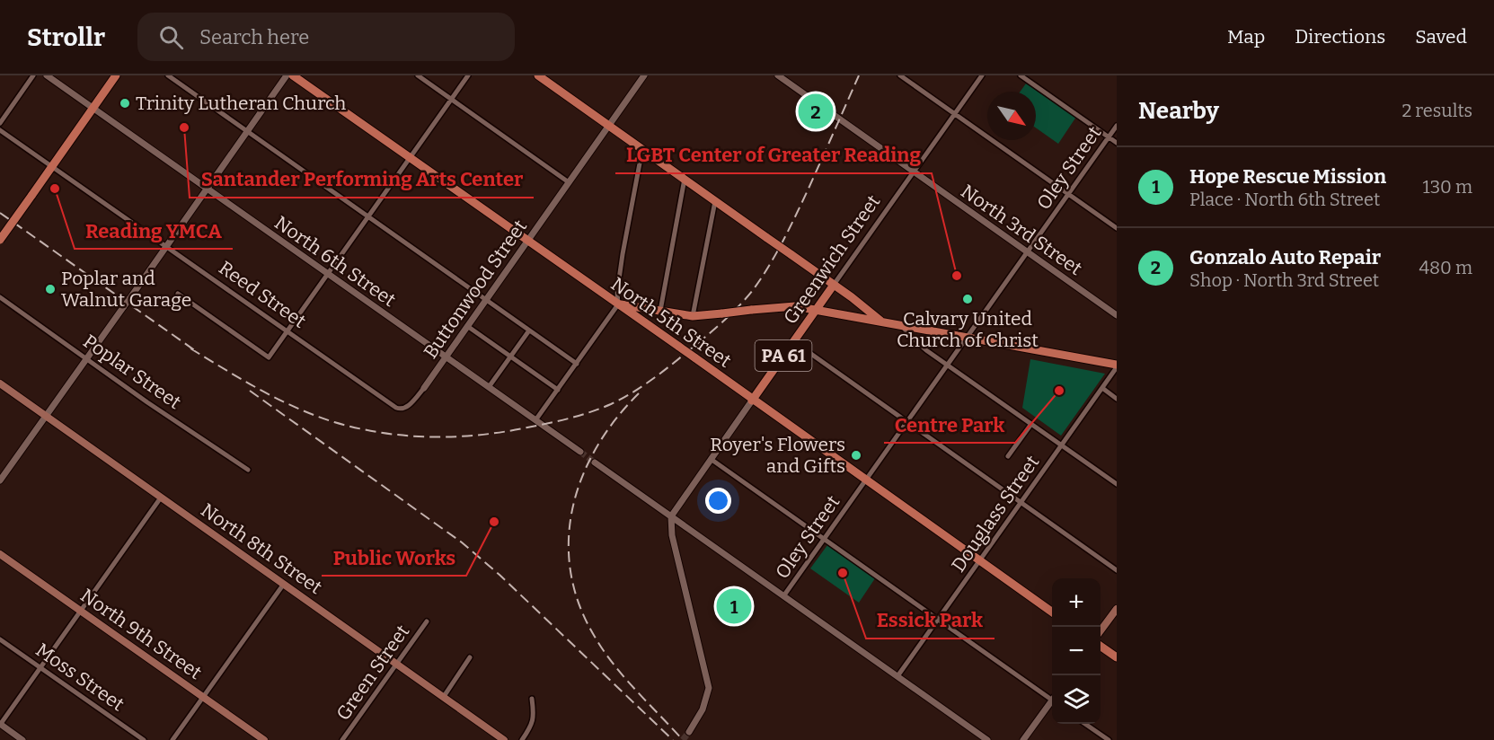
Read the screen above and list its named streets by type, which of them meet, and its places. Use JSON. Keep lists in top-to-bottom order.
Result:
{
  "streets": {
    "main road": [
      "Greenwich Street",
      "North 5th Street",
      "PA 61",
      "North 8th Street",
      "North 9th Street"
    ],
    "street": [
      "Oley Street",
      "North 3rd Street",
      "North 6th Street",
      "Buttonwood Street",
      "Reed Street",
      "Poplar Street",
      "Douglass Street",
      "Green Street",
      "Moss Street"
    ]
  },
  "crossings": [
    ["Oley Street", "North 3rd Street"],
    ["Oley Street", "North 5th Street"],
    ["North 3rd Street", "Greenwich Street"],
    ["Greenwich Street", "North 5th Street"],
    ["North 6th Street", "Buttonwood Street"],
    ["Buttonwood Street", "Reed Street"],
    ["Buttonwood Street", "North 5th Street"],
    ["North 5th Street", "Douglass Street"],
    ["North 8th Street", "Green Street"]
  ],
  "places": [
    "Trinity Lutheran Church",
    "Santander Performing Arts Center",
    "Reading YMCA",
    "LGBT Center of Greater Reading",
    "Poplar and Walnut Garage",
    "Calvary United Church of Christ",
    "Centre Park",
    "Royer's Flowers and Gifts",
    "Public Works",
    "Essick Park"
  ],
  "north": "bottom right",
  "page": {
    "header": "Strollr",
    "search": "Search here",
    "nav": ["Map", "Directions", "Saved"],
    "heading": ["Nearby", "2 results"],
    "pins": ["2", "1"],
    "list": [
      {
        "mark": "1",
        "name": "Hope Rescue Mission",
        "note": "Place · North 6th Street",
        "value": "130 m"
      },
      {
        "mark": "2",
        "name": "Gonzalo Auto Repair",
        "note": "Shop · North 3rd Street",
        "value": "480 m"
      }
    ],
    "map_buttons": ["+", "−"]
  }
}
